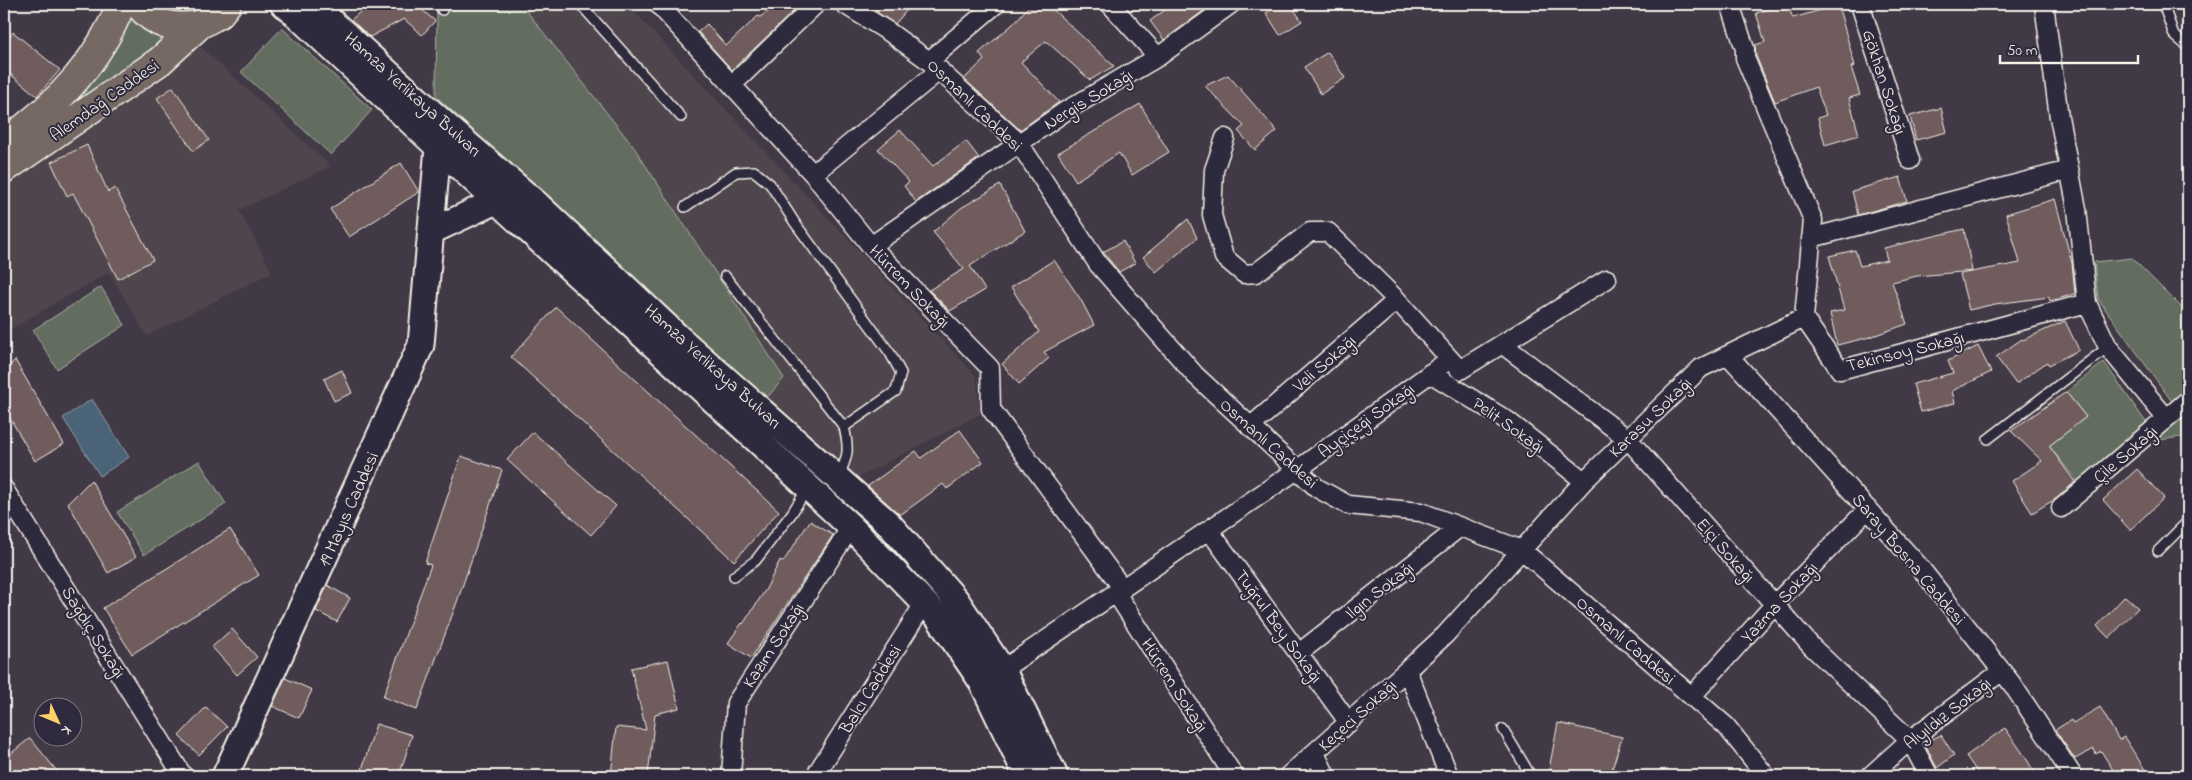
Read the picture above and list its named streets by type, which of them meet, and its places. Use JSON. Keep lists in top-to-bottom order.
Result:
{
  "streets": {
    "main road": ["Hamza Yerlikaya Bulvarı", "Alemdağ Caddesi", "19 Mayıs Caddesi"],
    "street": [
      "Gökhan Sokağı",
      "Nergis Sokağı",
      "Osmanlı Caddesi",
      "Hürrem Sokağı",
      "Tekinsoy Sokağı",
      "Veli Sokağı",
      "Karasu Sokağı",
      "Ayçiçeği Sokağı",
      "Pelit Sokağı",
      "Çile Sokağı",
      "Elçi Sokağı",
      "Saray Bosna Caddesi",
      "Ilgın Sokağı",
      "Yazma Sokağı",
      "Tuğrul Bey Sokağı",
      "Sağdıç Sokağı",
      "Kazım Sokağı",
      "Balcı Caddesi",
      "Alyıldız Sokağı",
      "Keçeci Sokağı"
    ]
  },
  "crossings": [
    ["Hamza Yerlikaya Bulvarı", "Ayçiçeği Sokağı"],
    ["Hamza Yerlikaya Bulvarı", "19 Mayıs Caddesi"],
    ["Hamza Yerlikaya Bulvarı", "Kazım Sokağı"],
    ["Hamza Yerlikaya Bulvarı", "Balcı Caddesi"],
    ["Nergis Sokağı", "Osmanlı Caddesi"],
    ["Nergis Sokağı", "Hürrem Sokağı"],
    ["Osmanlı Caddesi", "Veli Sokağı"],
    ["Osmanlı Caddesi", "Karasu Sokağı"],
    ["Osmanlı Caddesi", "Ayçiçeği Sokağı"],
    ["Osmanlı Caddesi", "Ilgın Sokağı"],
    ["Osmanlı Caddesi", "Yazma Sokağı"],
    ["Hürrem Sokağı", "Ayçiçeği Sokağı"],
    ["Tekinsoy Sokağı", "Karasu Sokağı"],
    ["Karasu Sokağı", "Pelit Sokağı"],
    ["Karasu Sokağı", "Elçi Sokağı"],
    ["Karasu Sokağı", "Saray Bosna Caddesi"],
    ["Karasu Sokağı", "Keçeci Sokağı"],
    ["Ayçiçeği Sokağı", "Pelit Sokağı"],
    ["Ayçiçeği Sokağı", "Tuğrul Bey Sokağı"],
    ["Elçi Sokağı", "Yazma Sokağı"],
    ["Elçi Sokağı", "Alyıldız Sokağı"],
    ["Saray Bosna Caddesi", "Yazma Sokağı"],
    ["Saray Bosna Caddesi", "Alyıldız Sokağı"],
    ["Ilgın Sokağı", "Tuğrul Bey Sokağı"],
    ["Tuğrul Bey Sokağı", "Keçeci Sokağı"]
  ],
  "scale_bar": "50 m",
  "north": "bottom right"
}
